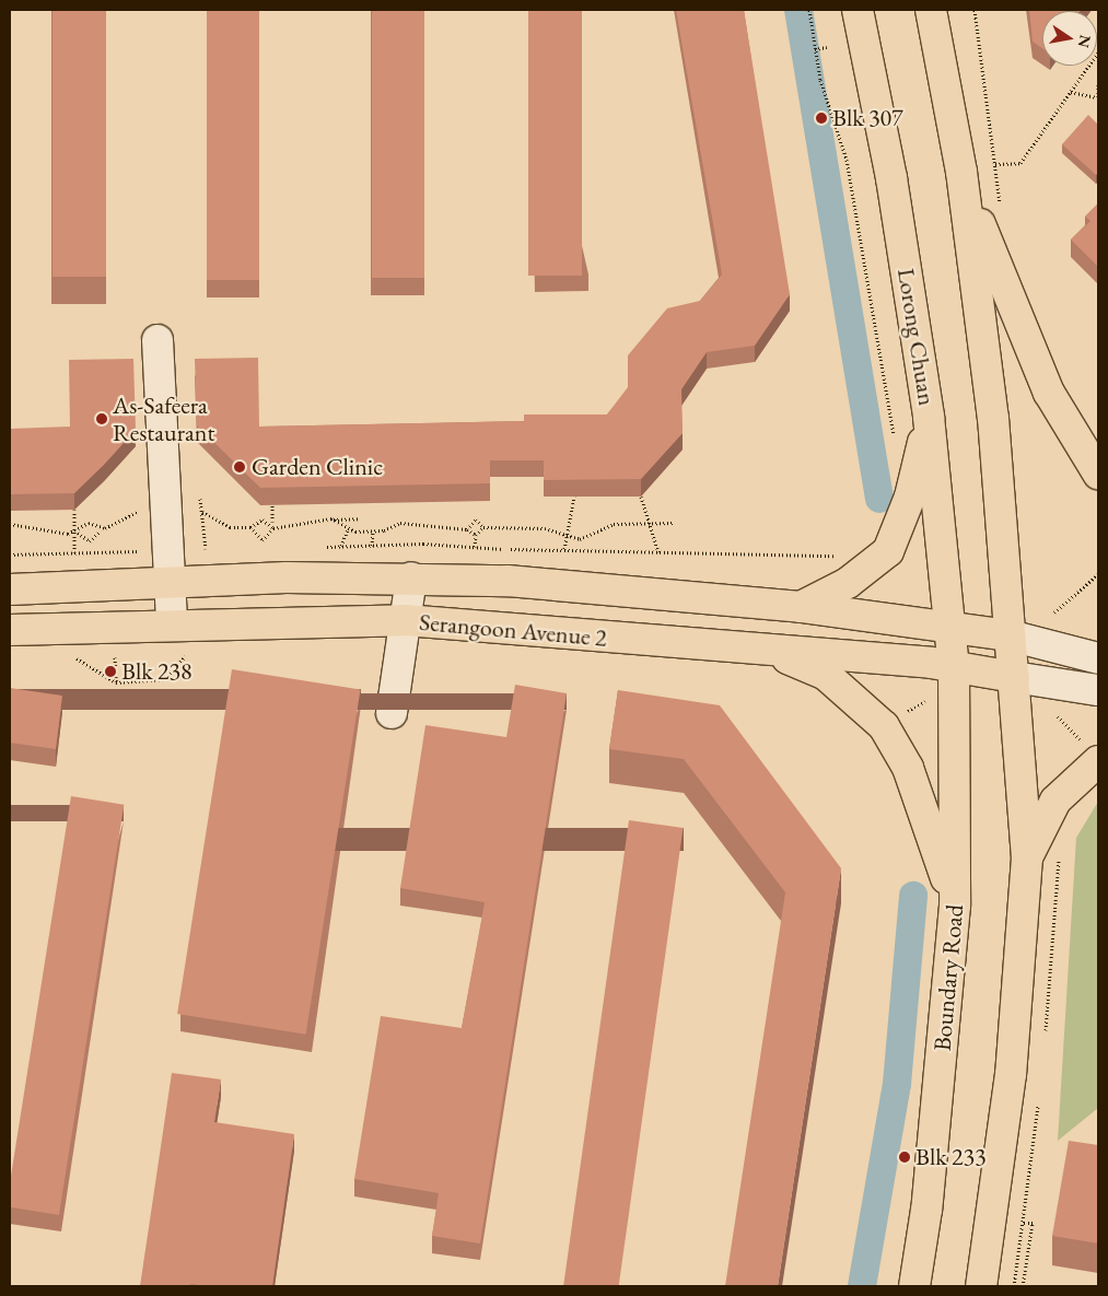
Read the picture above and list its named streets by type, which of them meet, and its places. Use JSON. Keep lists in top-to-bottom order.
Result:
{
  "streets": {
    "main road": ["Lorong Chuan", "Serangoon Avenue 2", "Boundary Road"]
  },
  "crossings": [
    ["Lorong Chuan", "Serangoon Avenue 2"],
    ["Lorong Chuan", "Boundary Road"],
    ["Serangoon Avenue 2", "Boundary Road"]
  ],
  "places": [
    "Blk 307",
    "As-Safeera Restaurant",
    "Garden Clinic",
    "Blk 238",
    "Blk 233"
  ],
  "north": "right"
}
